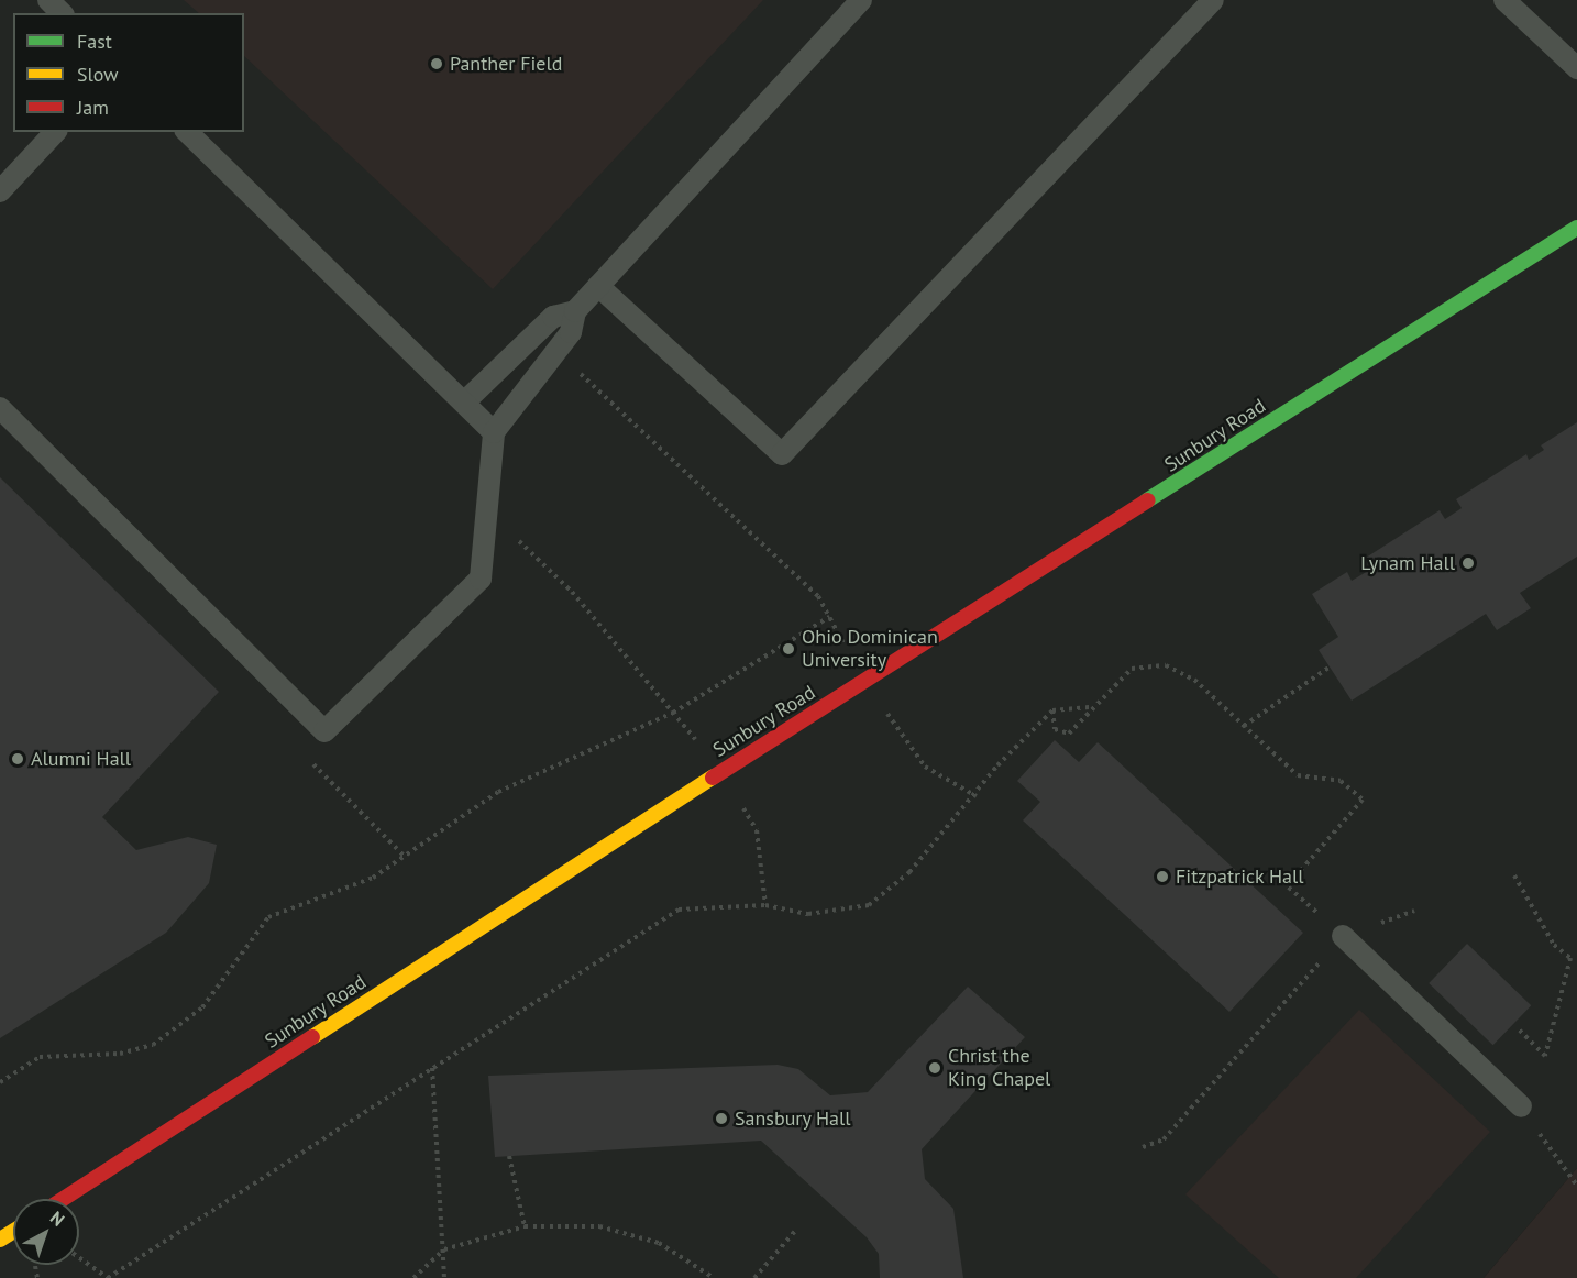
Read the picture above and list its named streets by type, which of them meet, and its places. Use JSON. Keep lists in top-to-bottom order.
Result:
{
  "streets": {
    "main road": ["Sunbury Road"]
  },
  "places": [
    "Panther Field",
    "Lynam Hall",
    "Ohio Dominican University",
    "Alumni Hall",
    "Fitzpatrick Hall",
    "Christ the King Chapel",
    "Sansbury Hall"
  ],
  "legend": ["Fast", "Slow", "Jam"],
  "north": "top right"
}
